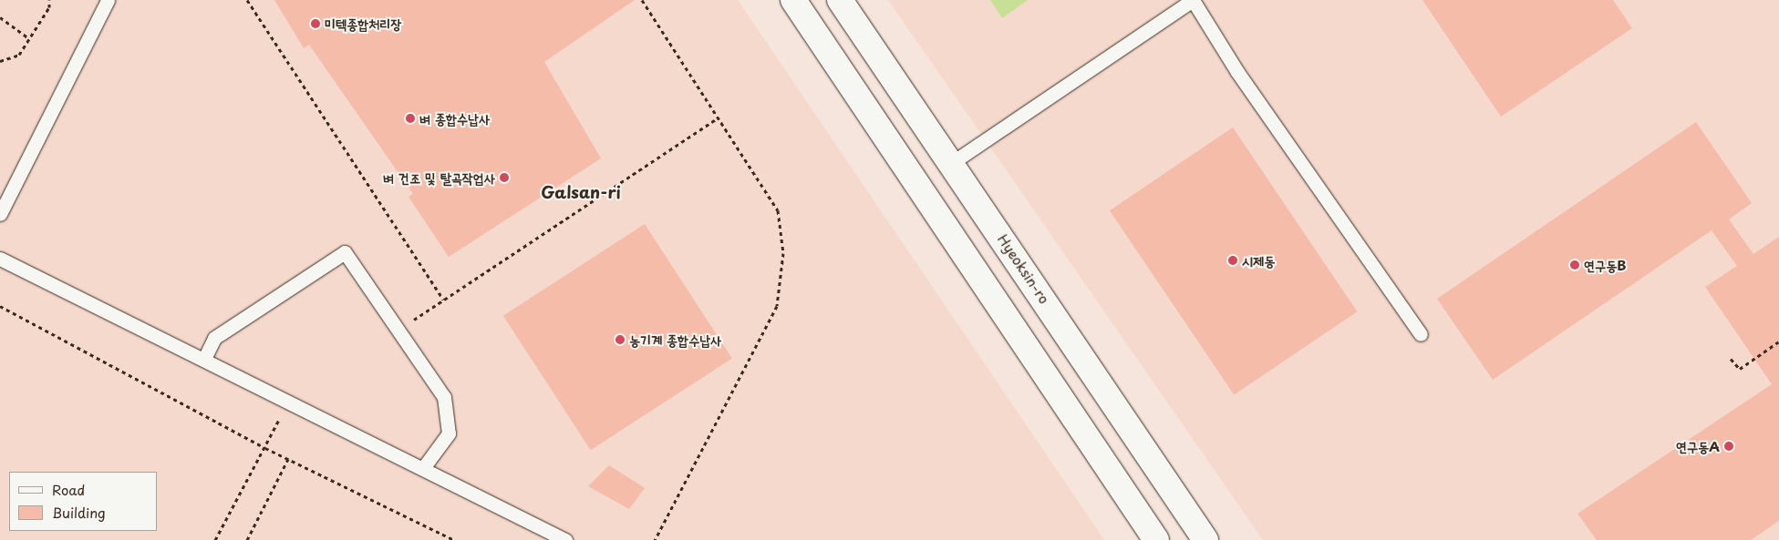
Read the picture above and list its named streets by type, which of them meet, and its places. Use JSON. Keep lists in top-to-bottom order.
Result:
{
  "streets": {
    "main road": ["Hyeoksin-ro"]
  },
  "districts": ["Galsan-ri"],
  "places": [
    "미텍종합처리장",
    "벼 종합수납사",
    "벼 건조 및 탈곡작업사",
    "시제동",
    "연구동B",
    "농기계 종합수납사",
    "연구동A"
  ],
  "legend": ["Road", "Building"]
}
